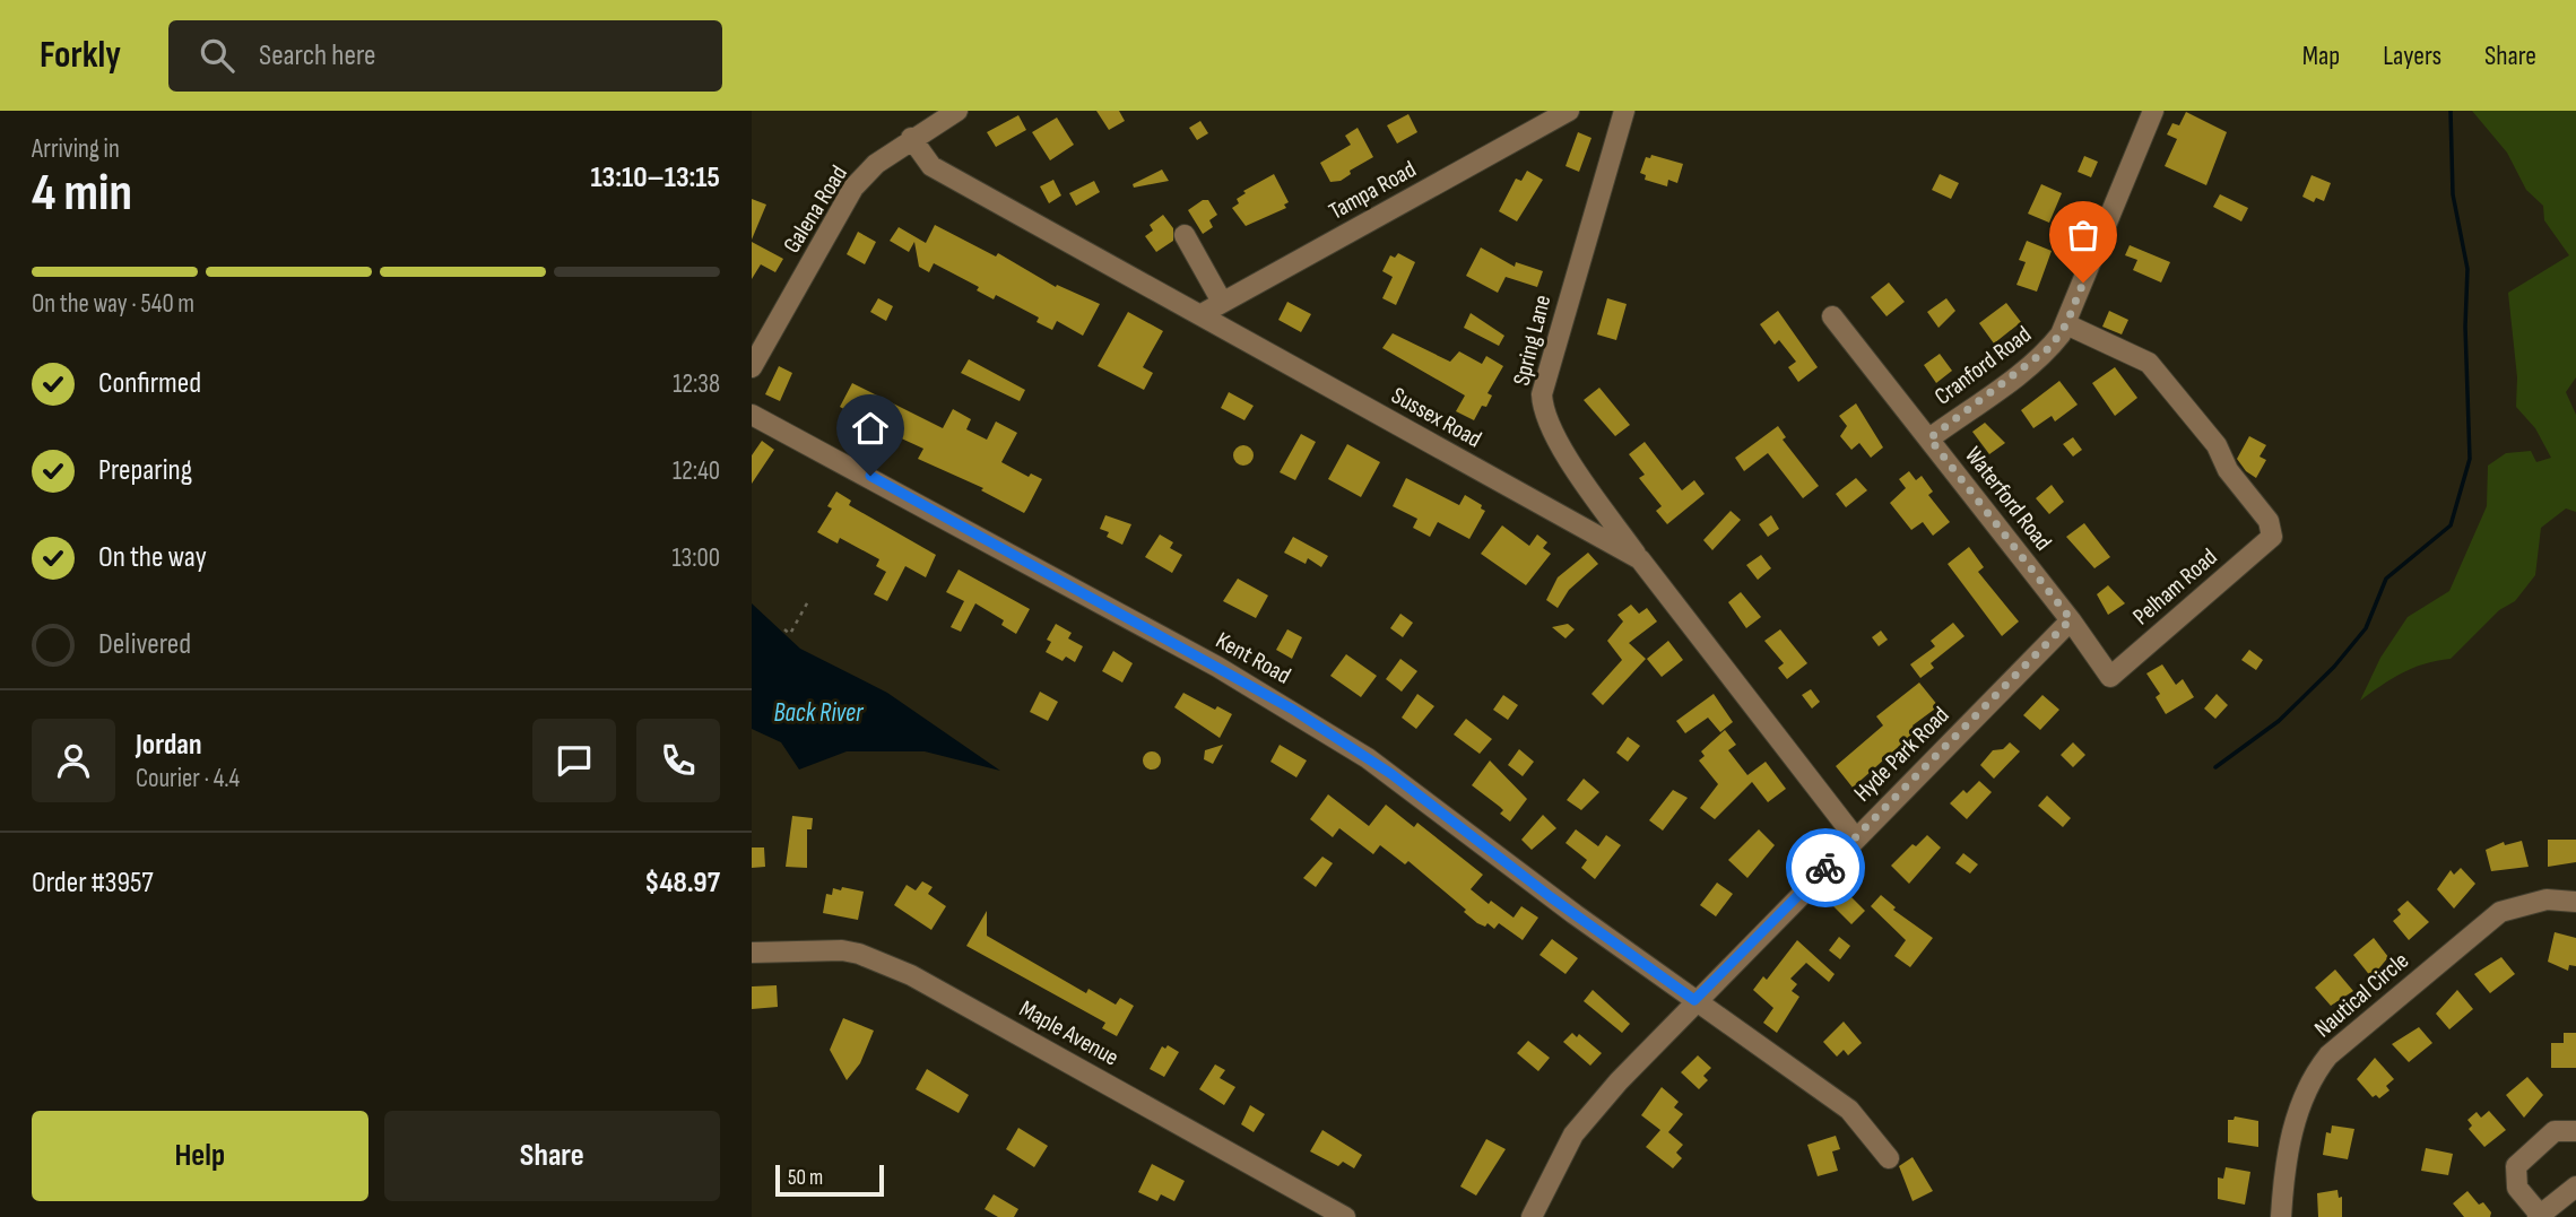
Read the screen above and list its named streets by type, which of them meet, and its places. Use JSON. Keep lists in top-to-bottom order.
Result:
{
  "streets": {
    "street": [
      "Tampa Road",
      "Galena Road",
      "Spring Lane",
      "Cranford Road",
      "Sussex Road",
      "Waterford Road",
      "Pelham Road",
      "Kent Road",
      "Hyde Park Road",
      "Nautical Circle",
      "Maple Avenue"
    ]
  },
  "crossings": [
    ["Tampa Road", "Sussex Road"],
    ["Galena Road", "Sussex Road"],
    ["Spring Lane", "Sussex Road"],
    ["Cranford Road", "Waterford Road"],
    ["Cranford Road", "Pelham Road"],
    ["Sussex Road", "Hyde Park Road"],
    ["Waterford Road", "Pelham Road"],
    ["Waterford Road", "Hyde Park Road"],
    ["Kent Road", "Hyde Park Road"]
  ],
  "water": ["Back River"],
  "scale_bar": "50 m",
  "page": {
    "header": "Forkly",
    "search": "Search here",
    "nav": ["Map", "Layers", "Share"],
    "heading": ["4 min", "Arriving in", "13:10–13:15"],
    "panel": [
      "Jordan",
      "Courier · 4.4",
      "Order #3957",
      "$48.97"
    ],
    "bar": "On the way · 540 m",
    "list": [
      ["Confirmed", "12:38"],
      ["Preparing", "12:40"],
      ["On the way", "13:00"],
      "Delivered"
    ],
    "buttons": ["Help", "Share"],
    "scale": "50 m"
  }
}
